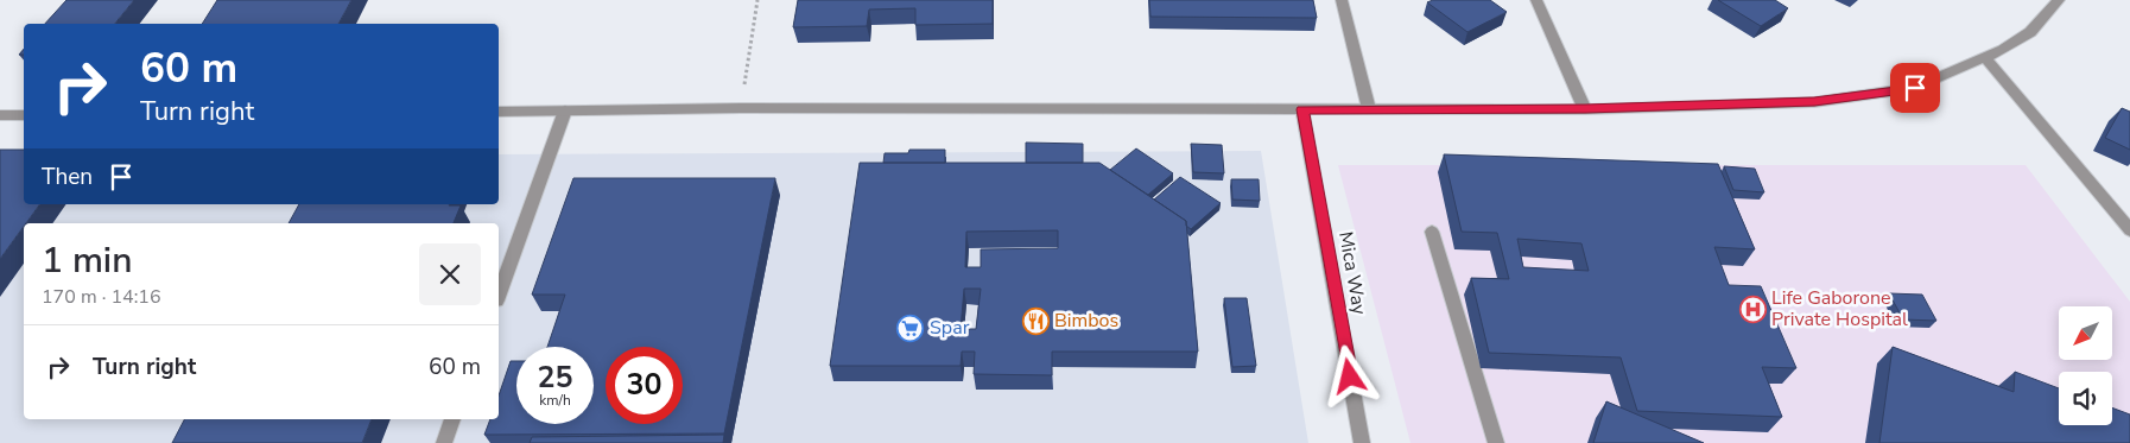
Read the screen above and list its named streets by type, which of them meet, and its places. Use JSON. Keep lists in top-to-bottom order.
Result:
{
  "streets": {
    "street": ["Mica Way"]
  },
  "places": {
    "hospital": ["Life Gaborone Private Hospital"],
    "restaurant": ["Bimbos"],
    "supermarket": ["Spar"]
  },
  "north": "bottom left",
  "page": {
    "turn": ["60 m", "Turn right"],
    "then": "Then",
    "heading": ["1 min", "170 m · 14:16"],
    "list": [
      {
        "name": "Turn right",
        "value": "60 m"
      }
    ],
    "speed": "25 km/h",
    "limit": "30"
  }
}
